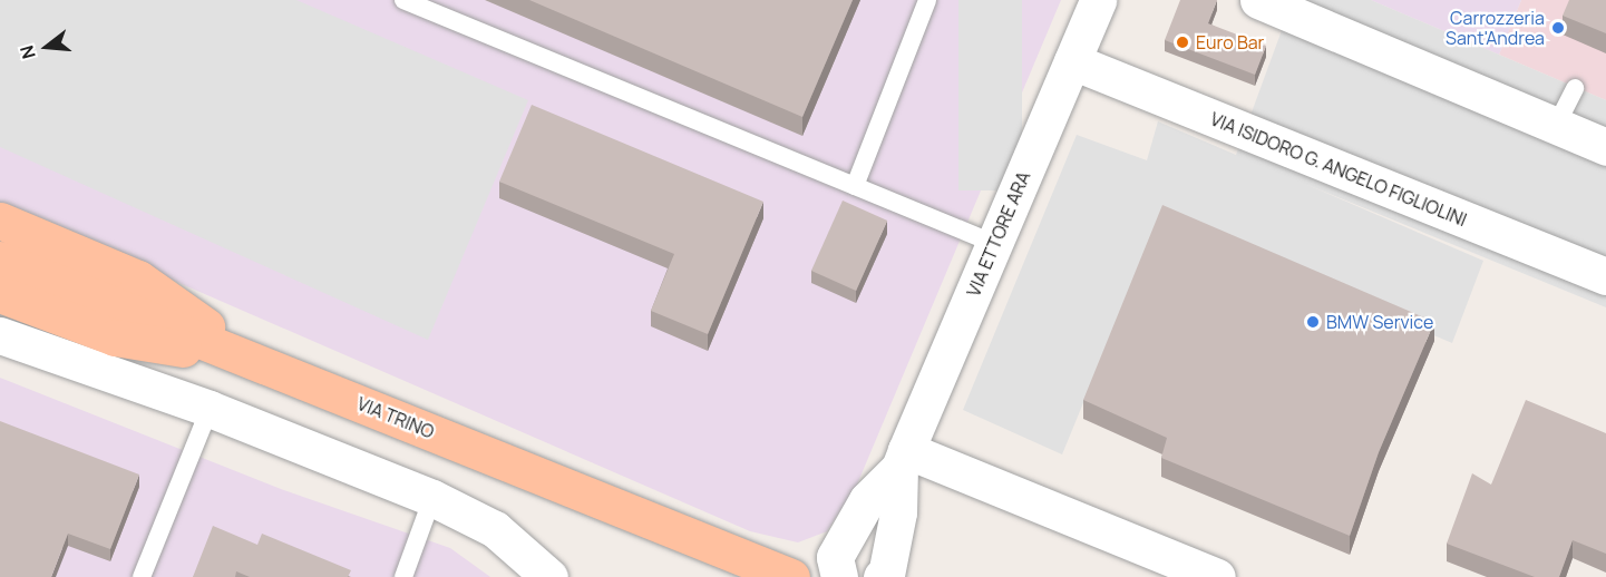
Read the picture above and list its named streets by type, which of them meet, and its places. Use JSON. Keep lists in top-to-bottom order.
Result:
{
  "streets": {
    "main road": ["VIA TRINO"],
    "street": ["VIA ISIDORO G. ANGELO FIGLIOLINI", "VIA ETTORE ARA"]
  },
  "crossings": [
    ["VIA ISIDORO G. ANGELO FIGLIOLINI", "VIA ETTORE ARA"]
  ],
  "places": ["Carrozzeria Sant'Andrea", "Euro Bar", "BMW Service"],
  "north": "left"
}
